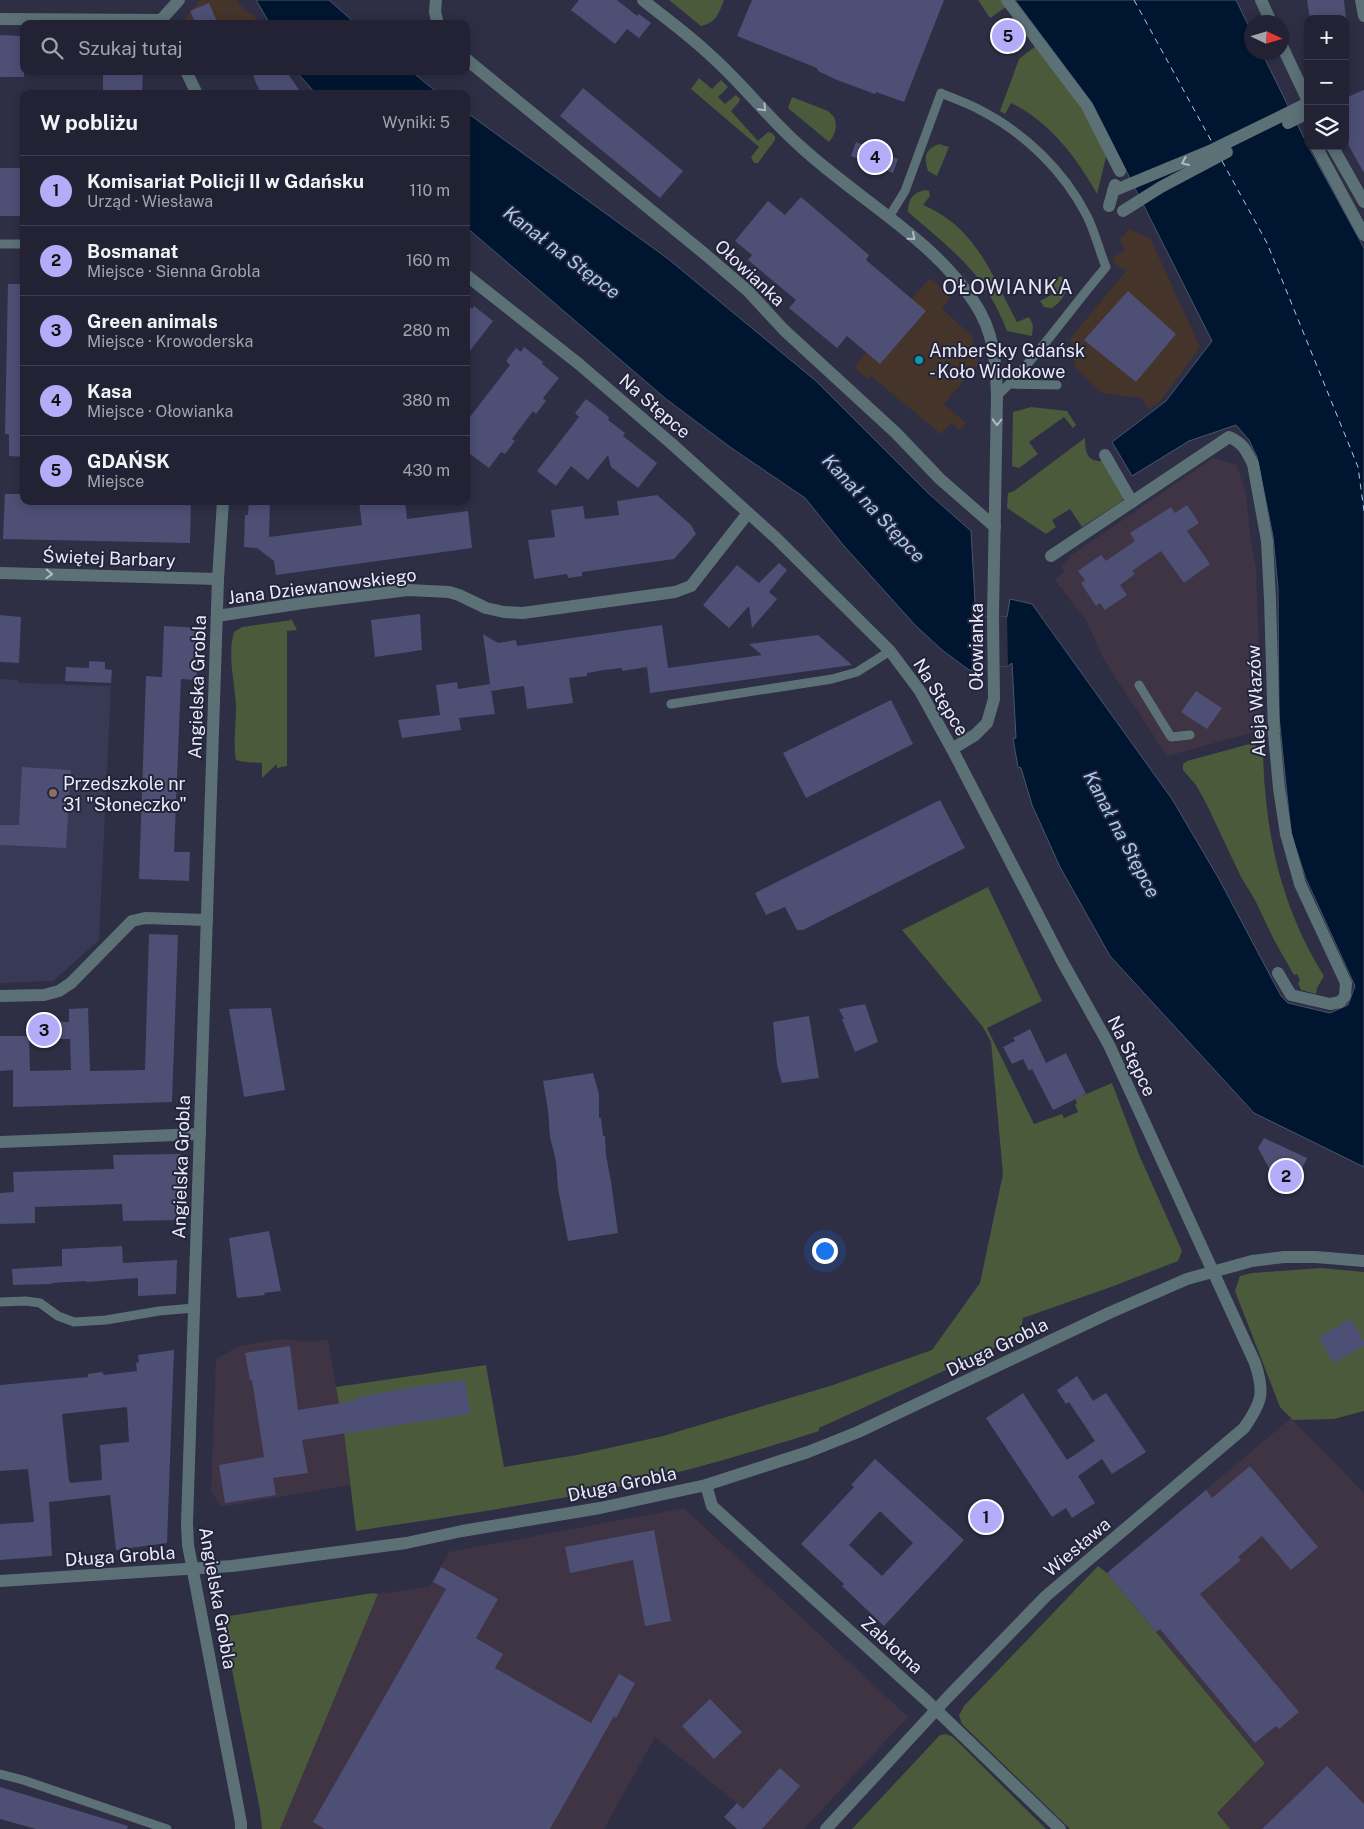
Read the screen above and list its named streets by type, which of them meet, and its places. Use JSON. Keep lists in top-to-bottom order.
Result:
{
  "streets": {
    "street": [
      "Ołowianka",
      "Na Stępce",
      "Świętej Barbary",
      "Jana Dziewanowskiego",
      "Angielska Grobla",
      "Aleja Włazów",
      "Długa Grobla",
      "Wiesława",
      "Zabłotna"
    ]
  },
  "crossings": [
    ["Ołowianka", "Na Stępce"],
    ["Na Stępce", "Jana Dziewanowskiego"],
    ["Na Stępce", "Długa Grobla"],
    ["Na Stępce", "Wiesława"],
    ["Świętej Barbary", "Angielska Grobla"],
    ["Jana Dziewanowskiego", "Angielska Grobla"],
    ["Angielska Grobla", "Długa Grobla"],
    ["Długa Grobla", "Wiesława"],
    ["Długa Grobla", "Zabłotna"],
    ["Wiesława", "Zabłotna"]
  ],
  "one_way": ["Ołowianka", "Świętej Barbary"],
  "districts": ["OŁOWIANKA"],
  "water": ["Kanał na Stępce"],
  "places": ["AmberSky Gdańsk - Koło Widokowe", "Przedszkole nr 31 \"Słoneczko\""],
  "north": "right",
  "page": {
    "map_buttons": ["+", "−"],
    "pins": [
      "5",
      "4",
      "3",
      "2",
      "1"
    ],
    "search": "Szukaj tutaj",
    "heading": ["W pobliżu", "Wyniki: 5"],
    "list": [
      {
        "mark": "1",
        "name": "Komisariat Policji II w Gdańsku",
        "note": "Urząd · Wiesława",
        "value": "110 m"
      },
      {
        "mark": "2",
        "name": "Bosmanat",
        "note": "Miejsce · Sienna Grobla",
        "value": "160 m"
      },
      {
        "mark": "3",
        "name": "Green animals",
        "note": "Miejsce · Krowoderska",
        "value": "280 m"
      },
      {
        "mark": "4",
        "name": "Kasa",
        "note": "Miejsce · Ołowianka",
        "value": "380 m"
      },
      {
        "mark": "5",
        "name": "GDAŃSK",
        "note": "Miejsce",
        "value": "430 m"
      }
    ]
  }
}
